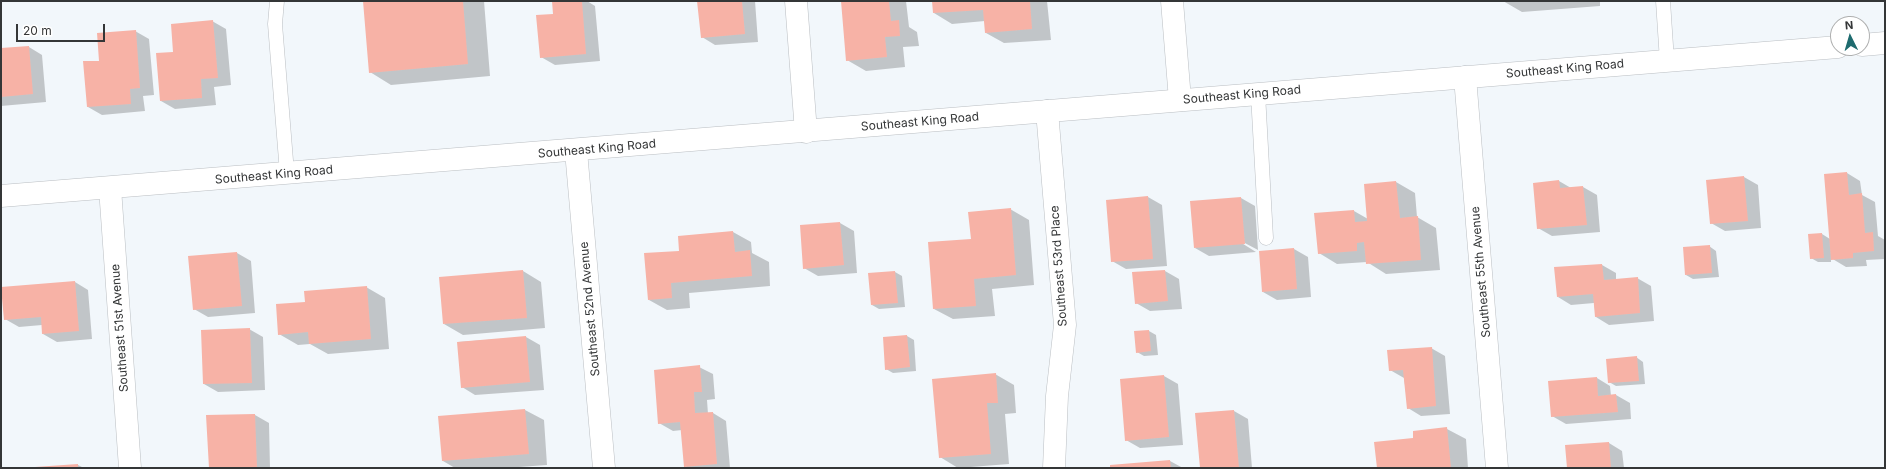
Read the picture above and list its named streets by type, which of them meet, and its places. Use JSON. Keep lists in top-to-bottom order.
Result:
{
  "streets": {
    "main road": [
      "Southeast King Road",
      "Southeast 53rd Place",
      "Southeast 55th Avenue",
      "Southeast 52nd Avenue",
      "Southeast 51st Avenue"
    ]
  },
  "crossings": [
    ["Southeast King Road", "Southeast 53rd Place"],
    ["Southeast King Road", "Southeast 55th Avenue"],
    ["Southeast King Road", "Southeast 52nd Avenue"],
    ["Southeast King Road", "Southeast 51st Avenue"]
  ],
  "scale_bar": "20 m",
  "north": "top"
}
